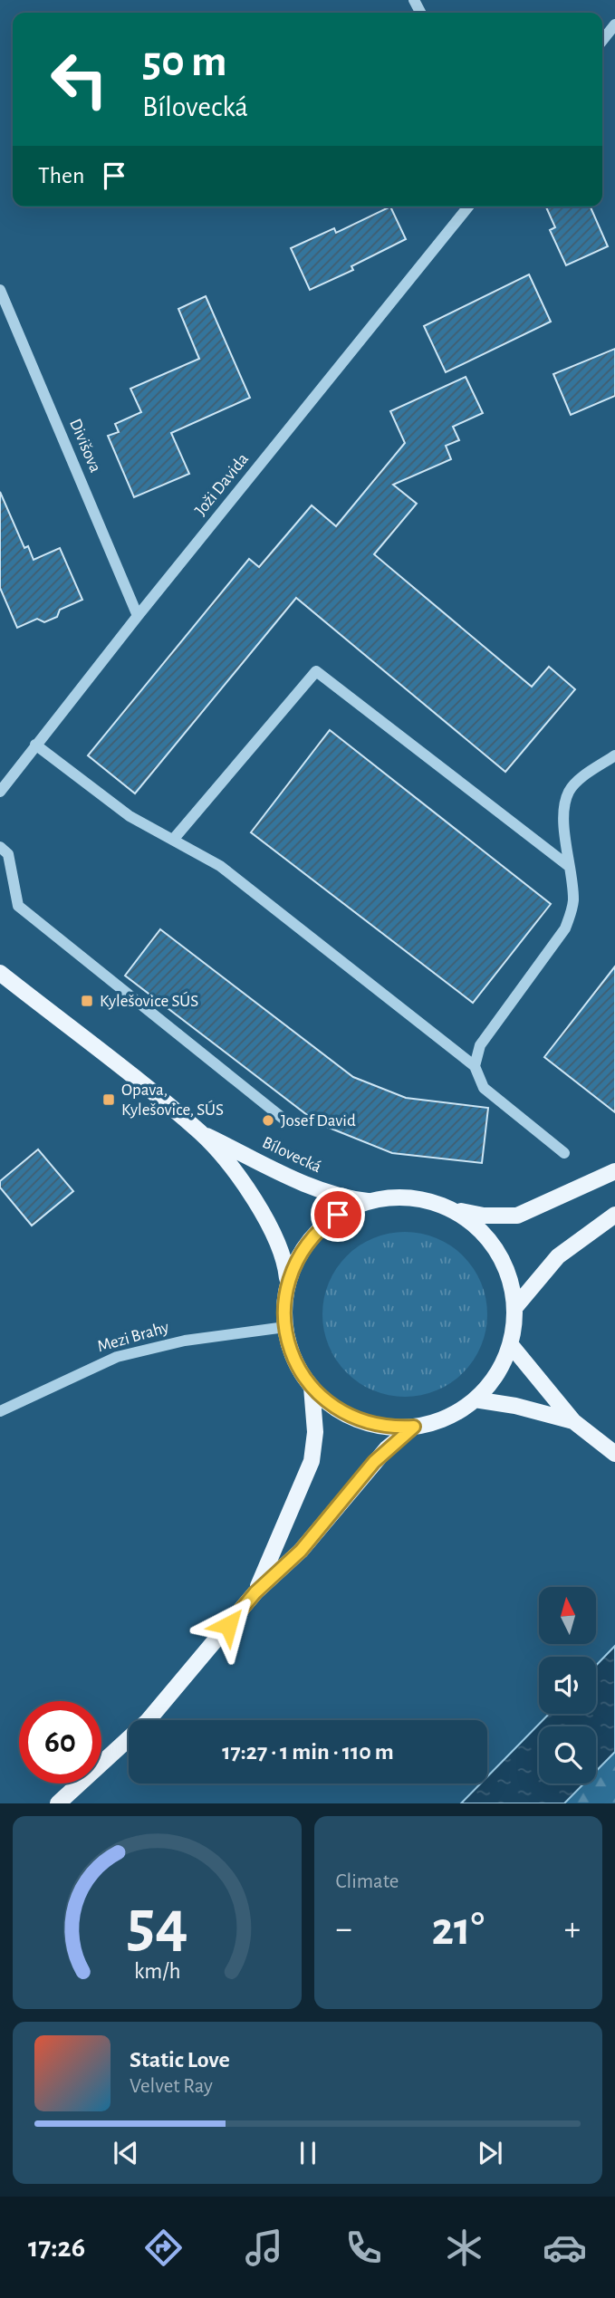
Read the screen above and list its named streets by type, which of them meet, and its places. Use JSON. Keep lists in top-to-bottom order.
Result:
{
  "streets": {
    "main road": ["Bílovecká"],
    "street": ["Divišova", "Joži Davida", "Mezi Brahy"]
  },
  "crossings": [
    ["Divišova", "Joži Davida"],
    ["Bílovecká", "Mezi Brahy"]
  ],
  "places": {
    "transit": ["Kylešovice SÚS", "Opava, Kylešovice, SÚS"],
    "other": ["Josef David"]
  },
  "north": "top",
  "page": {
    "turn": ["50 m", "Bílovecká"],
    "then": "Then",
    "limit": "60",
    "trip": "17:27 · 1 min · 110 m",
    "tile": "Climate",
    "heat": ["−", "21°", "+"],
    "song": ["Static Love", "Velvet Ray"],
    "tabs": "17:26",
    "gauge": ["54", "km/h"]
  }
}
